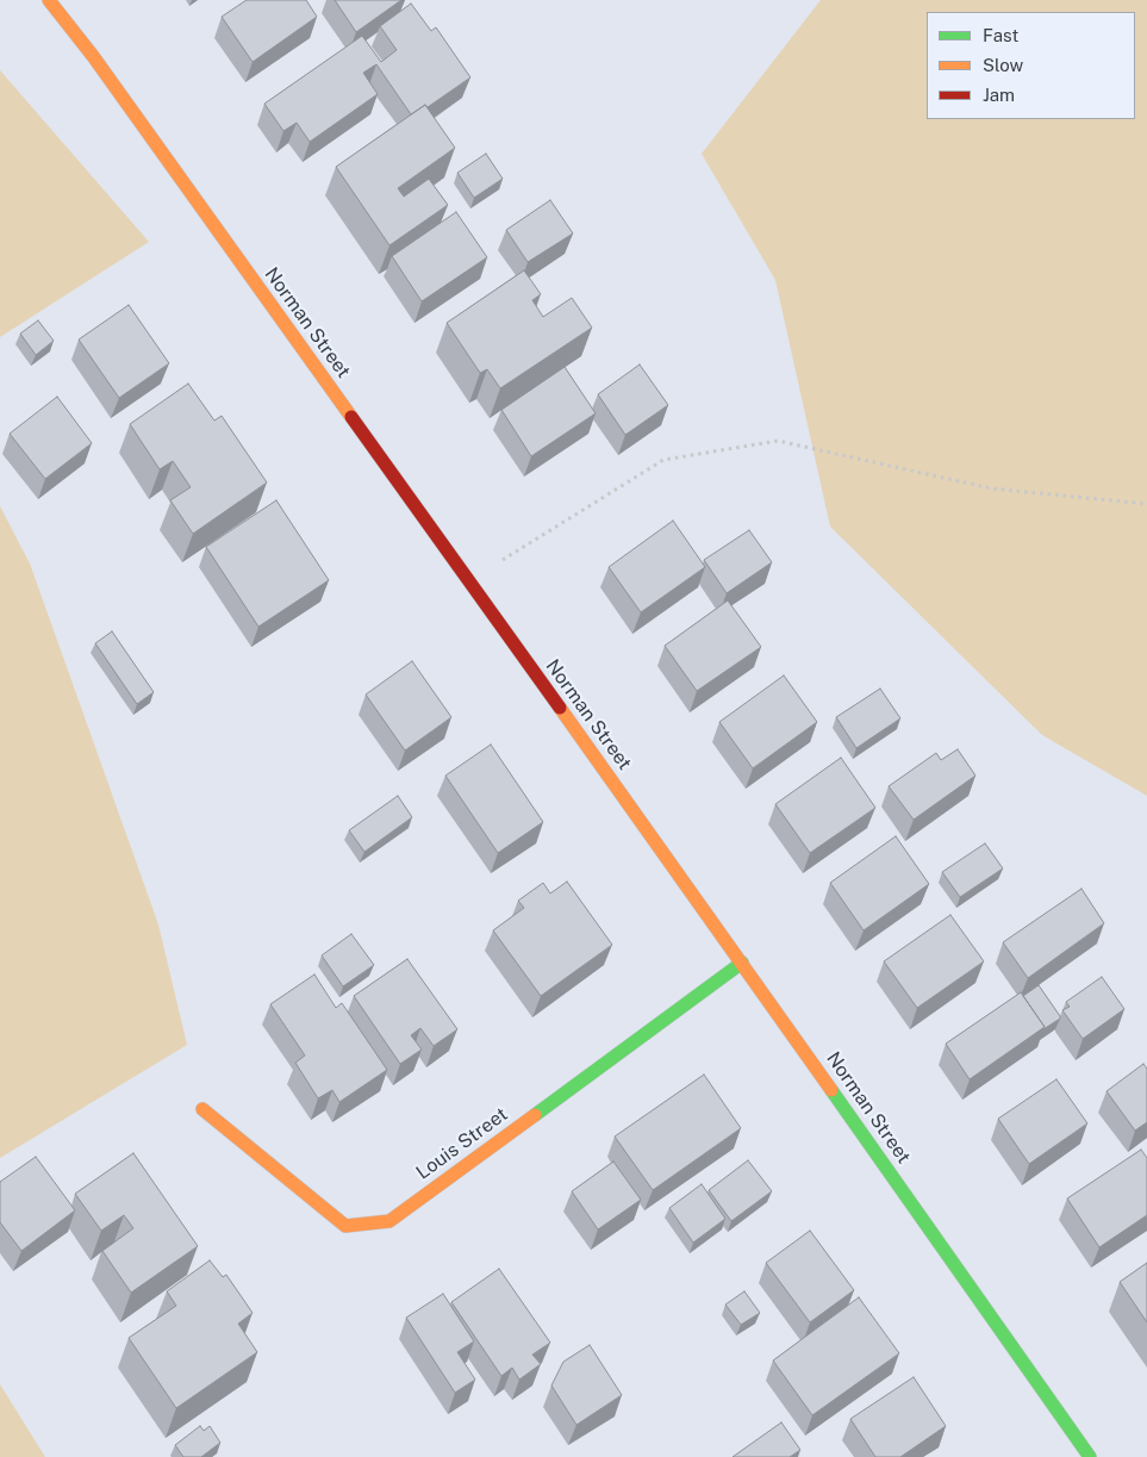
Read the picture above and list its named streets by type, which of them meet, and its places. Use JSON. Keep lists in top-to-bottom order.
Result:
{
  "streets": {
    "street": ["Norman Street", "Louis Street"]
  },
  "crossings": [
    ["Norman Street", "Louis Street"]
  ],
  "legend": ["Fast", "Slow", "Jam"]
}
